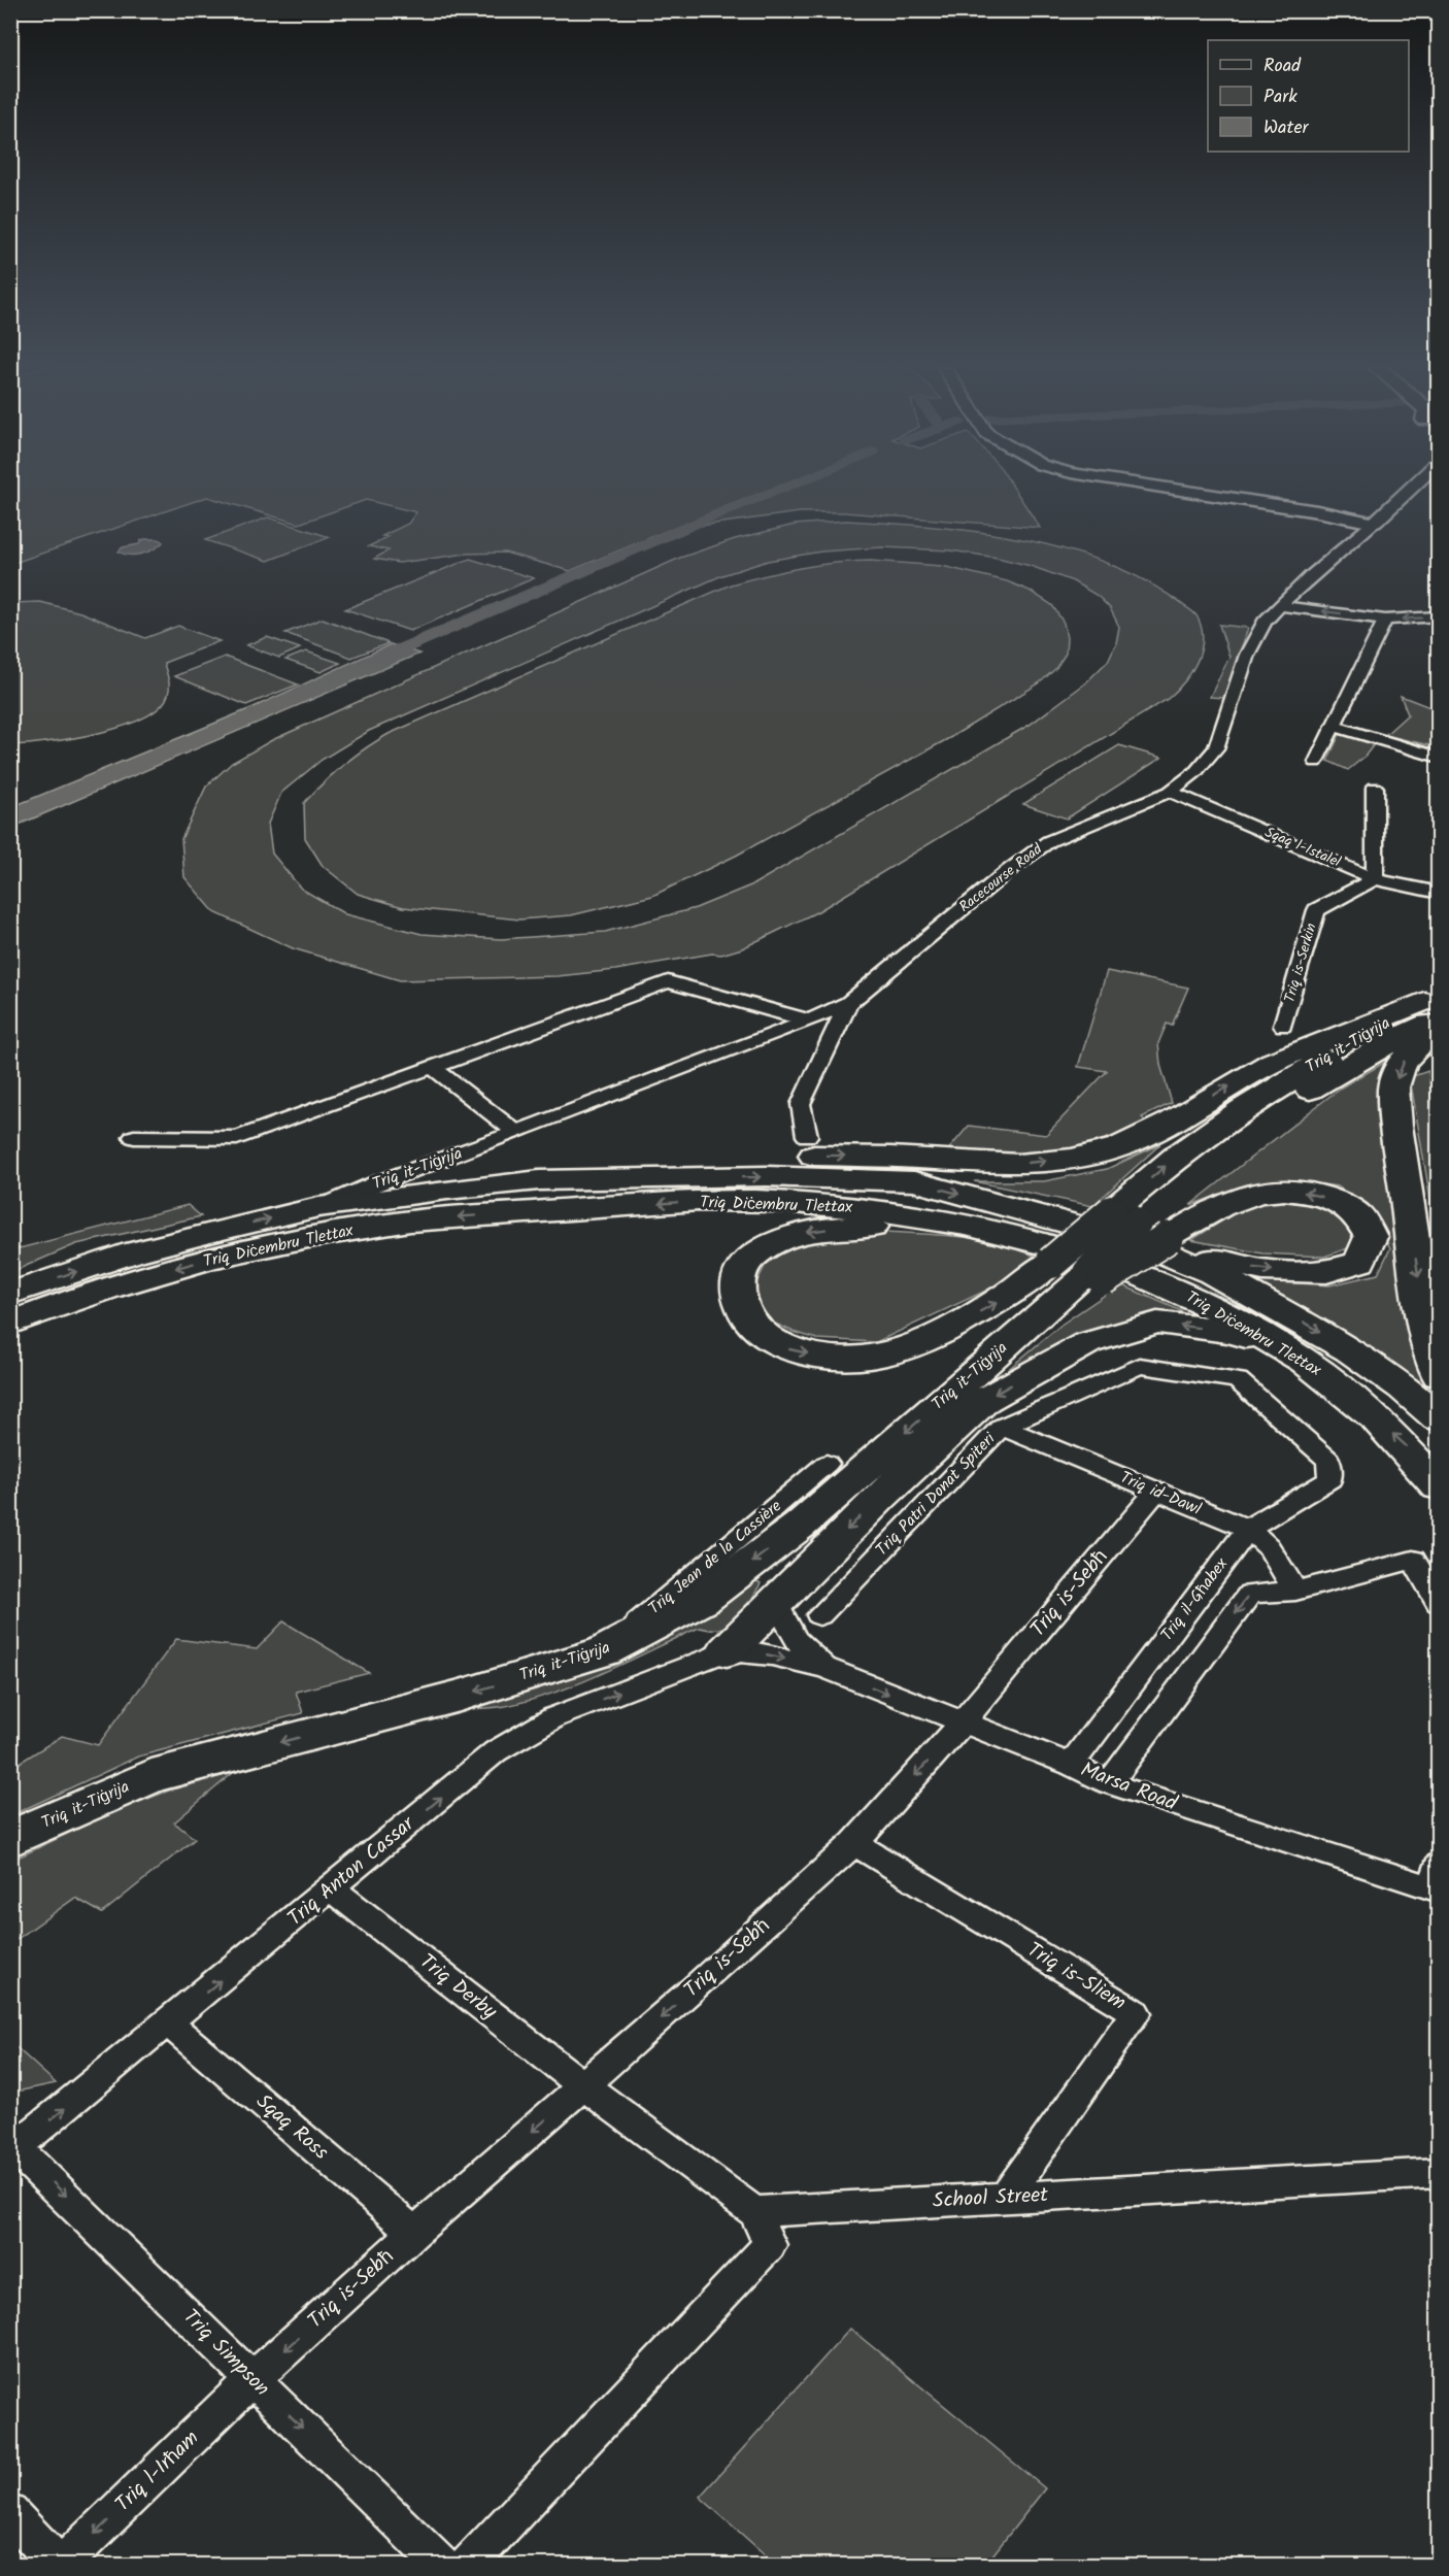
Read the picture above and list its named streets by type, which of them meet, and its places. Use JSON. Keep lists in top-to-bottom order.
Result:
{
  "streets": {
    "highway": ["Triq it-Tiġrija", "Triq Diċembru Tlettax"],
    "street": [
      "Sqaq l-Istalel",
      "Racecourse Road",
      "Triq is-Serkin",
      "Triq id-Dawl",
      "Triq Patri Donat Spiteri",
      "Triq Jean de la Cassière",
      "Triq is-Sebħ",
      "Triq il-Għabex",
      "Marsa Road",
      "Triq Anton Cassar",
      "Triq is-Sliem",
      "Triq Derby",
      "Sqaq Ross",
      "School Street",
      "Triq Simpson",
      "Triq l-Irħam"
    ]
  },
  "crossings": [
    ["Sqaq l-Istalel", "Racecourse Road"],
    ["Sqaq l-Istalel", "Triq is-Serkin"],
    ["Racecourse Road", "Triq it-Tiġrija"],
    ["Triq it-Tiġrija", "Triq Diċembru Tlettax"],
    ["Triq it-Tiġrija", "Triq Jean de la Cassière"],
    ["Triq id-Dawl", "Triq Patri Donat Spiteri"],
    ["Triq id-Dawl", "Triq is-Sebħ"],
    ["Triq id-Dawl", "Triq il-Għabex"],
    ["Triq Patri Donat Spiteri", "Triq il-Għabex"],
    ["Triq is-Sebħ", "Marsa Road"],
    ["Triq is-Sebħ", "Triq is-Sliem"],
    ["Triq is-Sebħ", "Triq Derby"],
    ["Triq is-Sebħ", "Sqaq Ross"],
    ["Triq is-Sebħ", "Triq Simpson"],
    ["Triq is-Sebħ", "Triq l-Irħam"],
    ["Triq il-Għabex", "Marsa Road"],
    ["Marsa Road", "Triq Anton Cassar"],
    ["Triq Anton Cassar", "Triq Derby"],
    ["Triq Anton Cassar", "Sqaq Ross"],
    ["Triq Anton Cassar", "Triq Simpson"],
    ["Triq is-Sliem", "School Street"],
    ["Triq Simpson", "Triq l-Irħam"]
  ],
  "one_way": [
    "Triq is-Sebħ",
    "Triq Anton Cassar",
    "Triq Simpson",
    "Triq l-Irħam"
  ],
  "legend": ["Road", "Park", "Water"]
}
